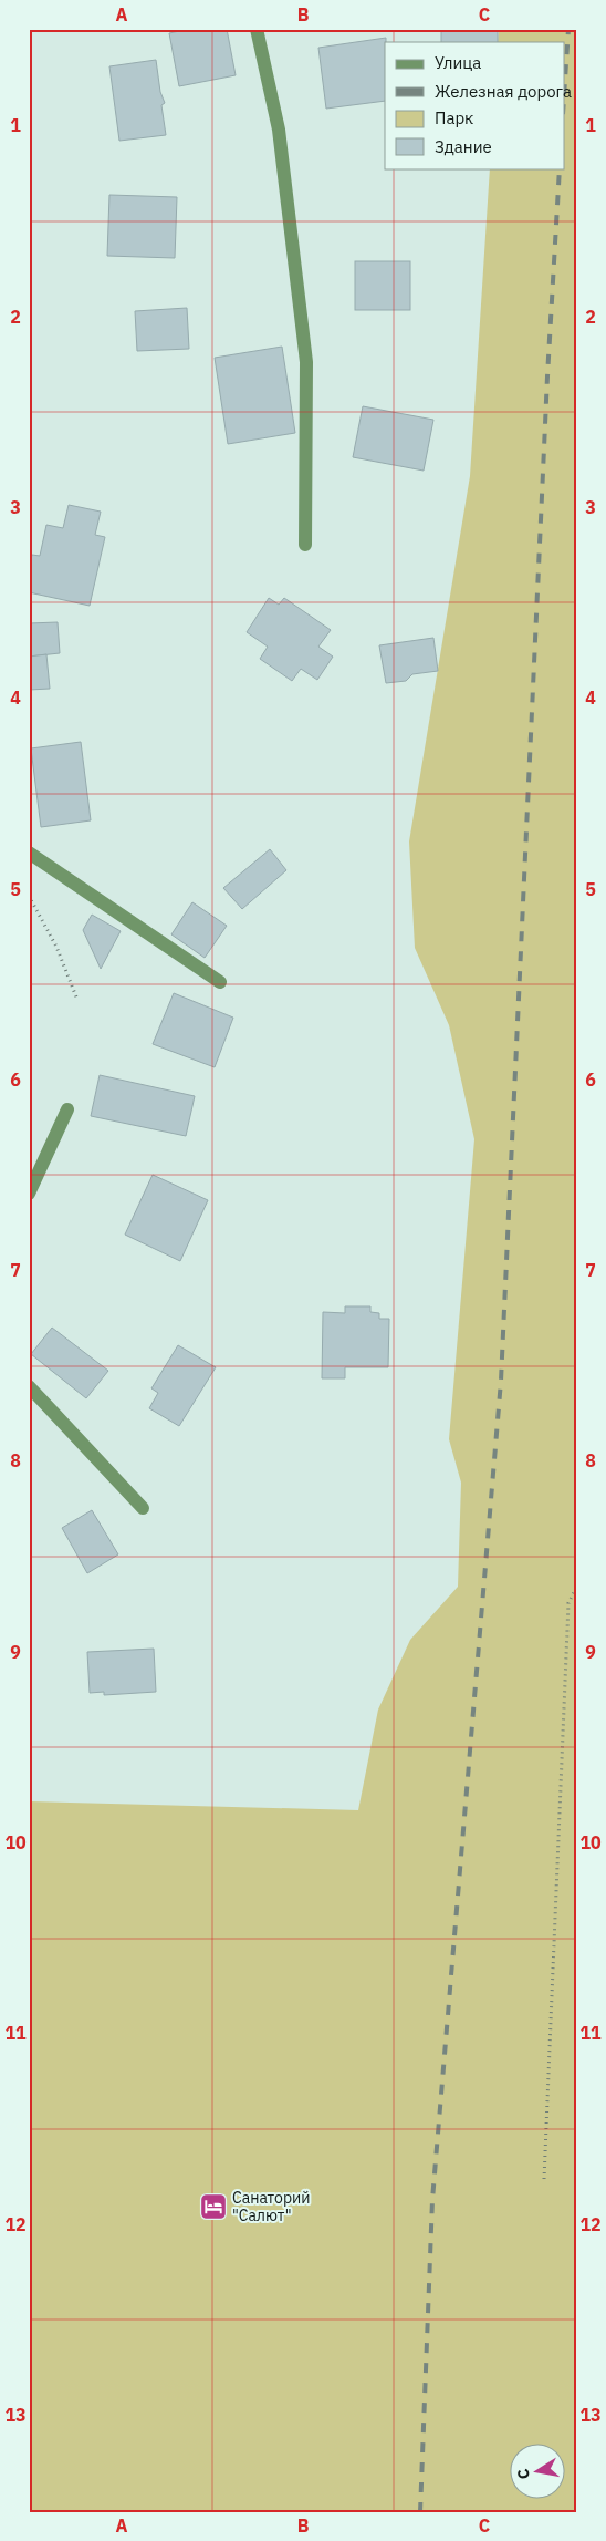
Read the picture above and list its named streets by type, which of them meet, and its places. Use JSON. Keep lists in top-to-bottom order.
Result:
{
  "places": {
    "hotel": ["Санаторий \"Салют\""]
  },
  "legend": [
    "Улица",
    "Железная дорога",
    "Парк",
    "Здание"
  ],
  "north": "left",
  "grid": {
    "columns": ["A", "B", "C"],
    "rows": [
      "1",
      "2",
      "3",
      "4",
      "5",
      "6",
      "7",
      "8",
      "9",
      "10",
      "11",
      "12",
      "13"
    ]
  }
}
